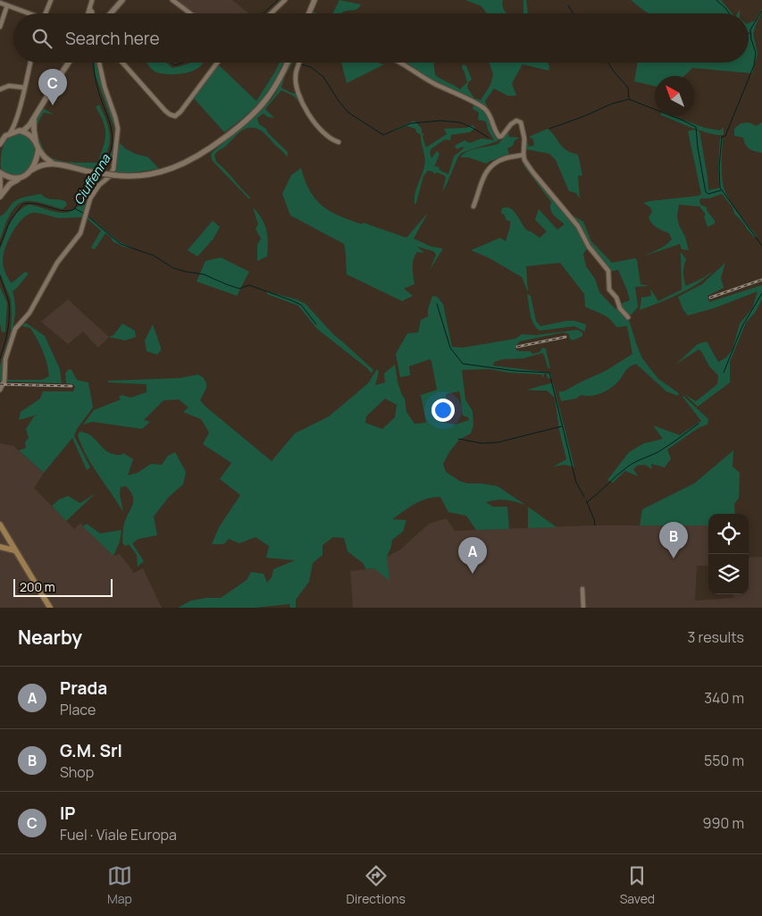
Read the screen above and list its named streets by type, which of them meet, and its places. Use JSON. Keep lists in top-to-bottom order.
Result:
{
  "water": ["Ciuffenna"],
  "scale_bar": "200 m",
  "north": "top left",
  "page": {
    "search": "Search here",
    "pins": ["C", "B", "A"],
    "scale": "200 m",
    "heading": ["Nearby", "3 results"],
    "list": [
      {
        "mark": "A",
        "name": "Prada",
        "note": "Place",
        "value": "340 m"
      },
      {
        "mark": "B",
        "name": "G.M. Srl",
        "note": "Shop",
        "value": "550 m"
      },
      {
        "mark": "C",
        "name": "IP",
        "note": "Fuel · Viale Europa",
        "value": "990 m"
      }
    ],
    "nav": ["Map", "Directions", "Saved"]
  }
}
